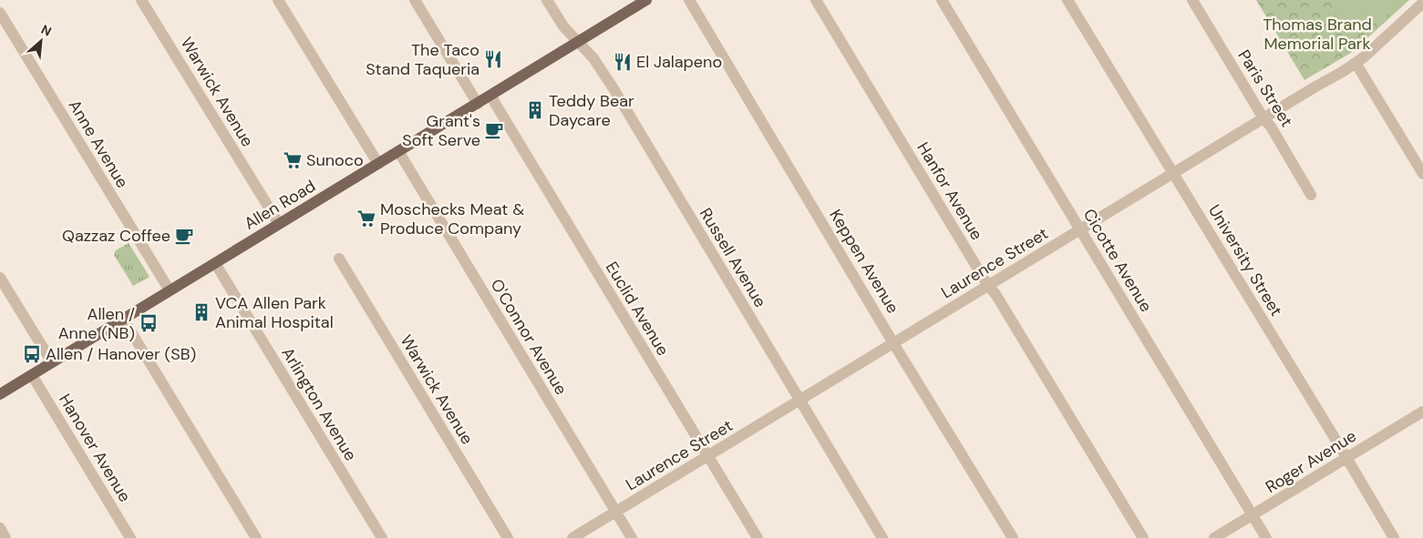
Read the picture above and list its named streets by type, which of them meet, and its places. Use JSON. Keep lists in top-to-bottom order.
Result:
{
  "streets": {
    "main road": ["Allen Road"],
    "street": [
      "Paris Street",
      "Warwick Avenue",
      "Anne Avenue",
      "Hanfor Avenue",
      "Russell Avenue",
      "Cicotte Avenue",
      "University Street",
      "Keppen Avenue",
      "Laurence Street",
      "Euclid Avenue",
      "O'Connor Avenue",
      "Arlington Avenue",
      "Hanover Avenue",
      "Roger Avenue"
    ]
  },
  "crossings": [
    ["Paris Street", "Laurence Street"],
    ["Warwick Avenue", "Allen Road"],
    ["Anne Avenue", "Allen Road"],
    ["Hanfor Avenue", "Laurence Street"],
    ["Allen Road", "Russell Avenue"],
    ["Allen Road", "Euclid Avenue"],
    ["Allen Road", "O'Connor Avenue"],
    ["Allen Road", "Arlington Avenue"],
    ["Allen Road", "Hanover Avenue"],
    ["Russell Avenue", "Laurence Street"],
    ["Cicotte Avenue", "Laurence Street"],
    ["Cicotte Avenue", "Roger Avenue"],
    ["University Street", "Laurence Street"],
    ["University Street", "Roger Avenue"],
    ["Keppen Avenue", "Laurence Street"],
    ["Laurence Street", "Euclid Avenue"],
    ["Laurence Street", "O'Connor Avenue"]
  ],
  "parks": ["Thomas Brand Memorial Park"],
  "places": {
    "restaurant": ["The Taco Stand Taqueria", "El Jalapeno"],
    "building": ["Teddy Bear Daycare", "VCA Allen Park Animal Hospital"],
    "cafe": ["Grant's Soft Serve", "Qazzaz Coffee"],
    "supermarket": ["Sunoco", "Moschecks Meat & Produce Company"],
    "bus stop": ["Allen / Anne (NB)", "Allen / Hanover (SB)"]
  },
  "north": "top right"
}
